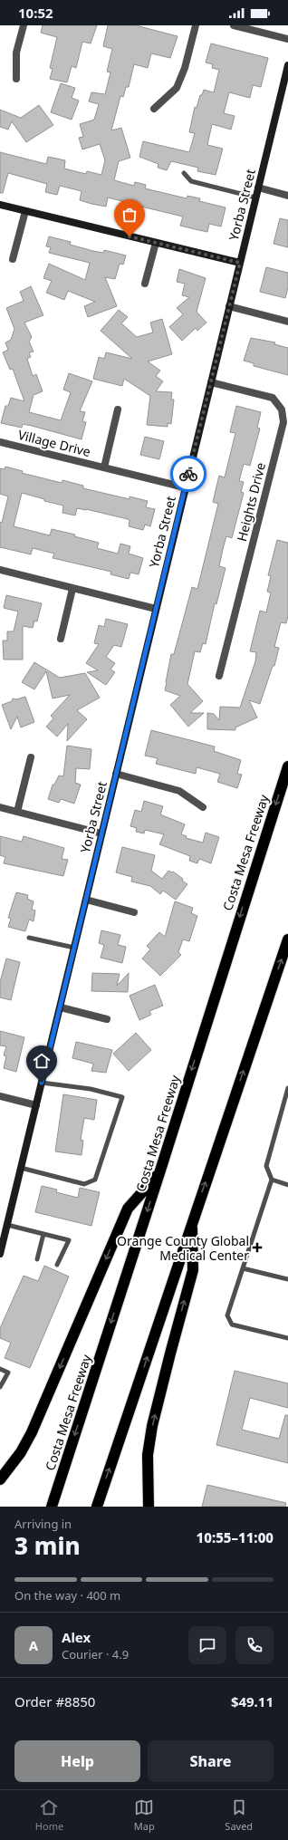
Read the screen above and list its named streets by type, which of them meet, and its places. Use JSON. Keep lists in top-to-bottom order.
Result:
{
  "streets": {
    "highway": ["Costa Mesa Freeway"],
    "main road": ["Yorba Street"],
    "street": ["Village Drive", "Heights Drive"]
  },
  "crossings": [
    ["Yorba Street", "Village Drive"],
    ["Yorba Street", "Heights Drive"]
  ],
  "places": {
    "health": ["Orange County Global Medical Center"]
  },
  "page": {
    "status": "10:52",
    "heading": ["3 min", "Arriving in", "10:55–11:00"],
    "panel": [
      "Alex",
      "Courier · 4.9",
      "Order #8850",
      "$49.11"
    ],
    "bar": "On the way · 400 m",
    "round": "A",
    "buttons": ["Help", "Share"],
    "tabs": ["Home", "Map", "Saved"]
  }
}
